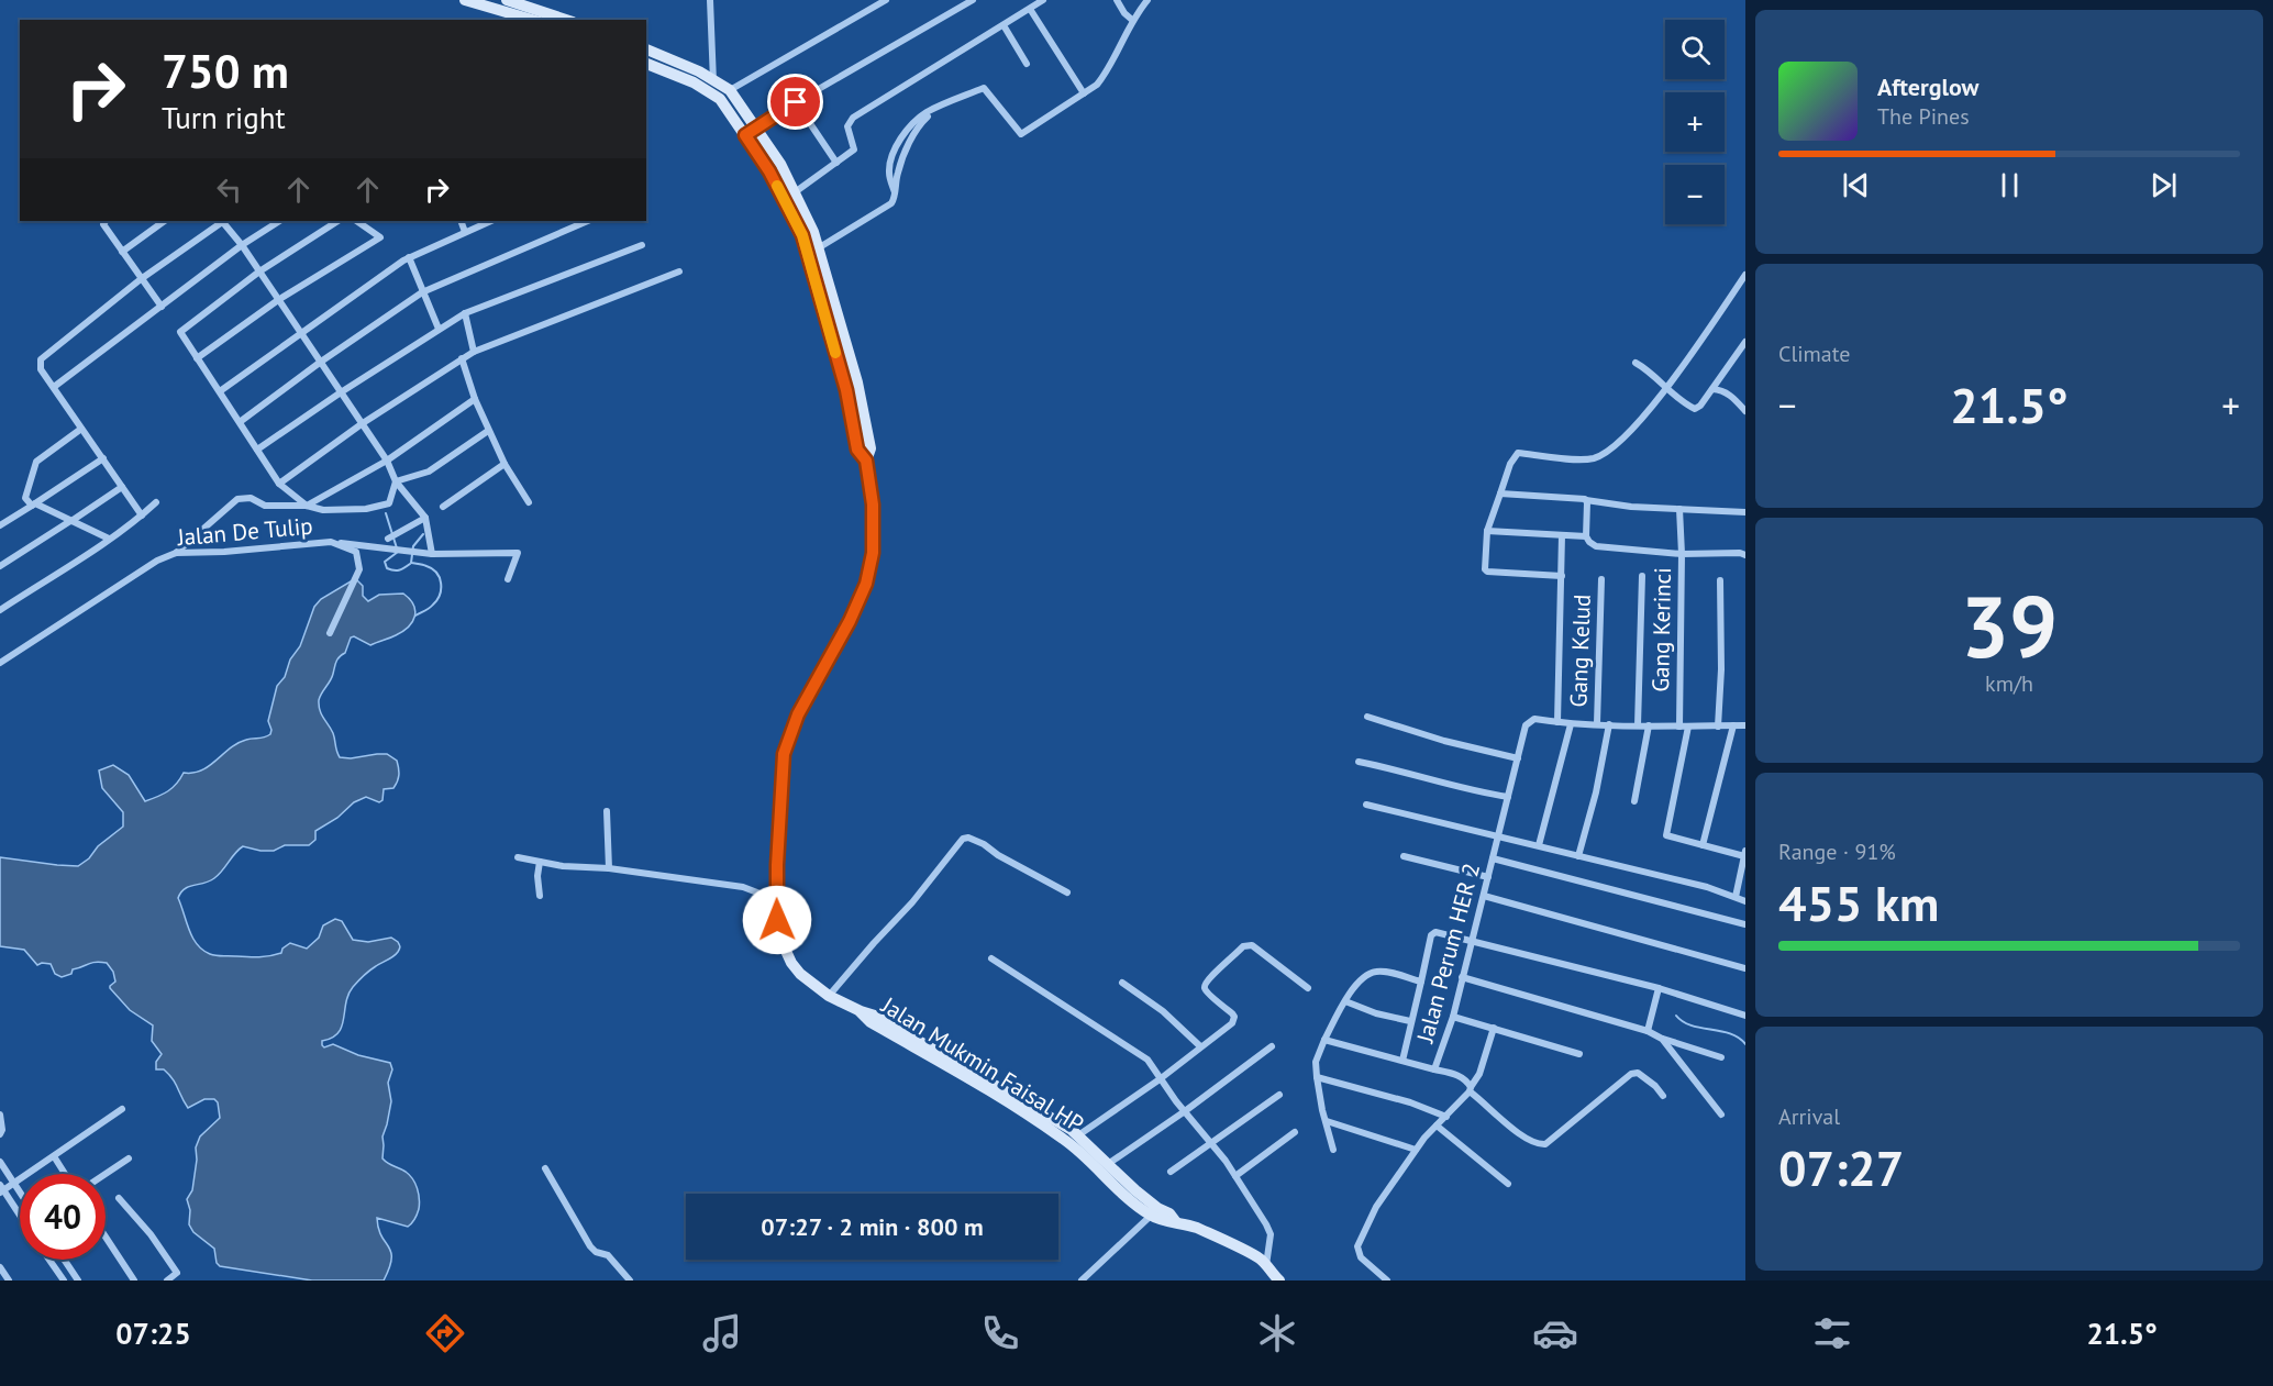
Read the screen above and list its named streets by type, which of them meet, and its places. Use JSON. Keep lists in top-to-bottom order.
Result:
{
  "streets": {
    "street": [
      "Jalan De Tulip",
      "Gang Kerinci",
      "Gang Kelud",
      "Jalan Perum HER 2",
      "Jalan Mukmin Faisal HP"
    ]
  },
  "crossings": [
    ["Gang Kerinci", "Jalan Perum HER 2"],
    ["Gang Kelud", "Jalan Perum HER 2"]
  ],
  "page": {
    "map_buttons": ["+", "−"],
    "turn": ["750 m", "Turn right"],
    "song": ["Afterglow", "The Pines"],
    "tile": [
      "Climate",
      ["39", "km/h"],
      ["Range · 91%", "455 km"],
      ["Arrival", "07:27"]
    ],
    "heat": ["−", "21.5°", "+"],
    "limit": "40",
    "trip": "07:27 · 2 min · 800 m",
    "tabs": ["07:25", "21.5°"]
  }
}
